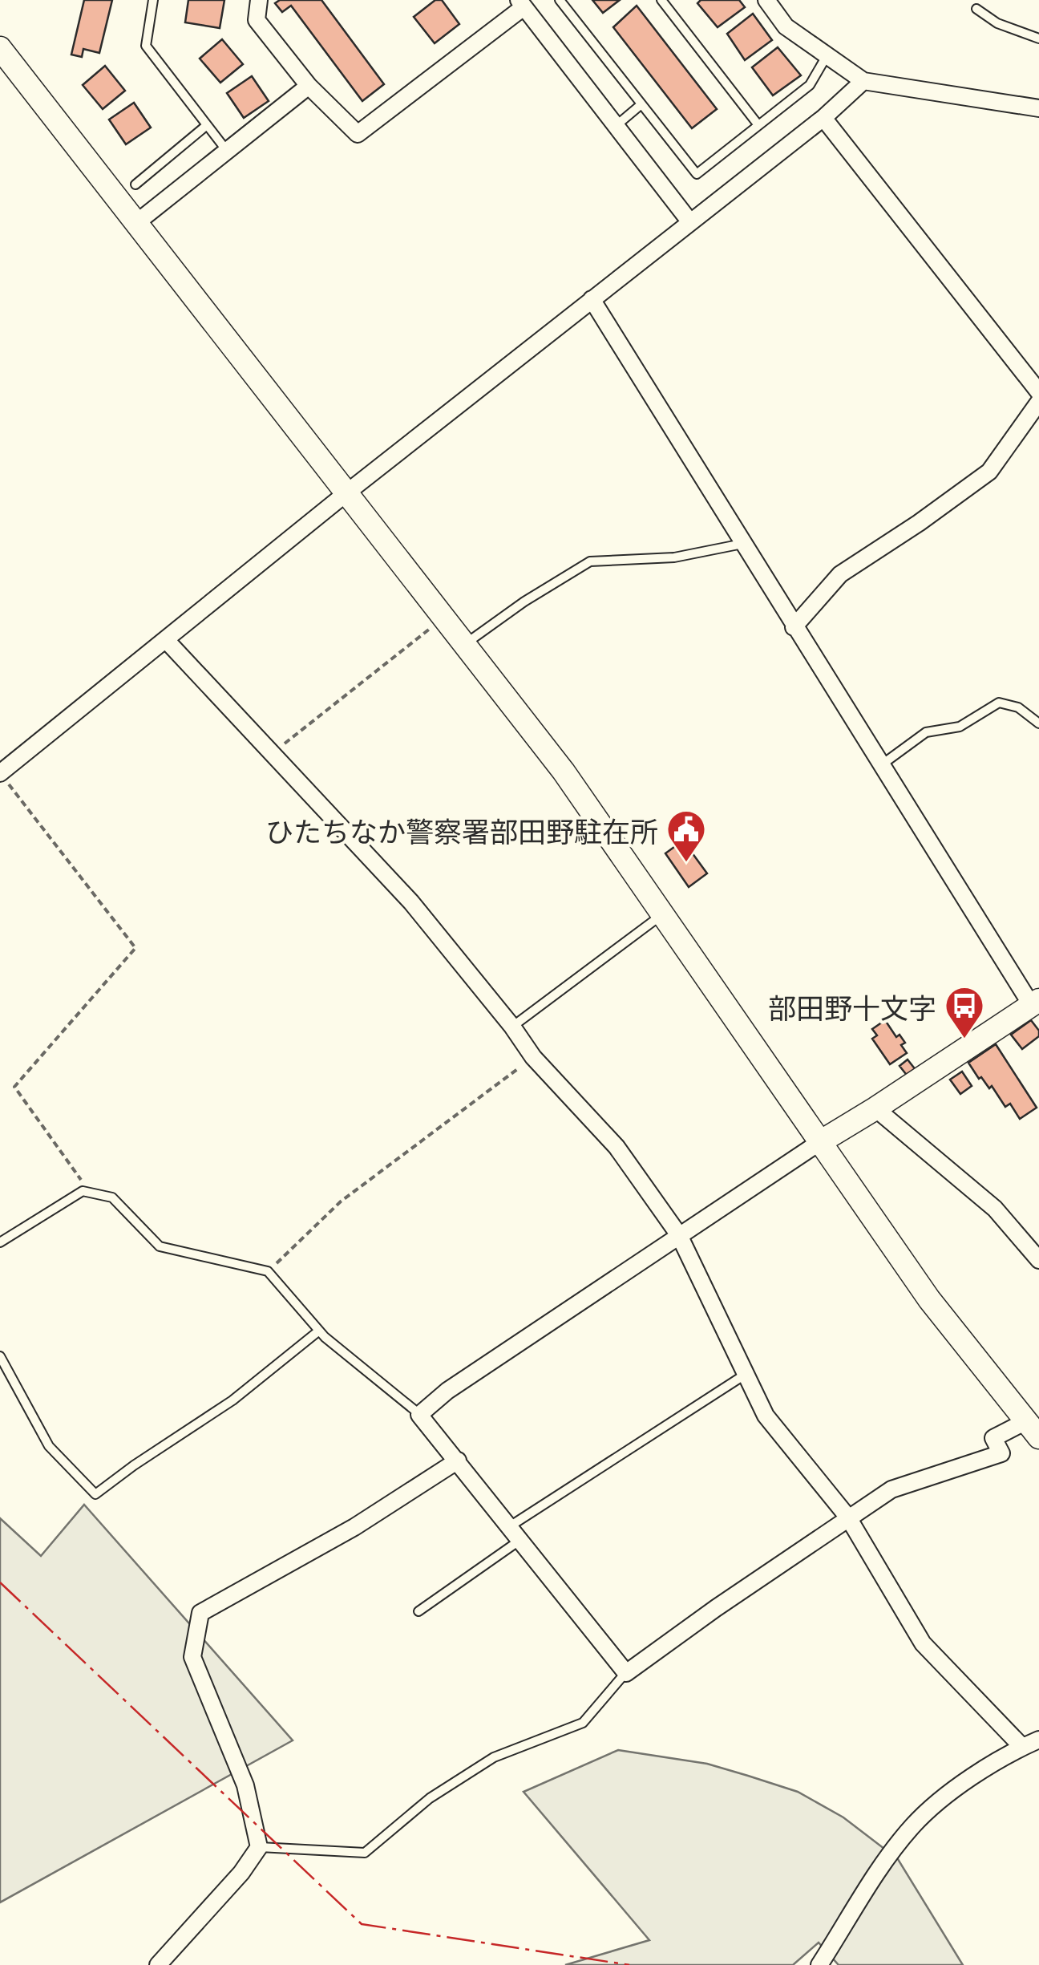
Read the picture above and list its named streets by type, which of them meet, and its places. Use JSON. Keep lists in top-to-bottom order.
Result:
{
  "places": {
    "public building": ["ひたちなか警察署部田野駐在所"],
    "bus stop": ["部田野十文字"]
  }
}
